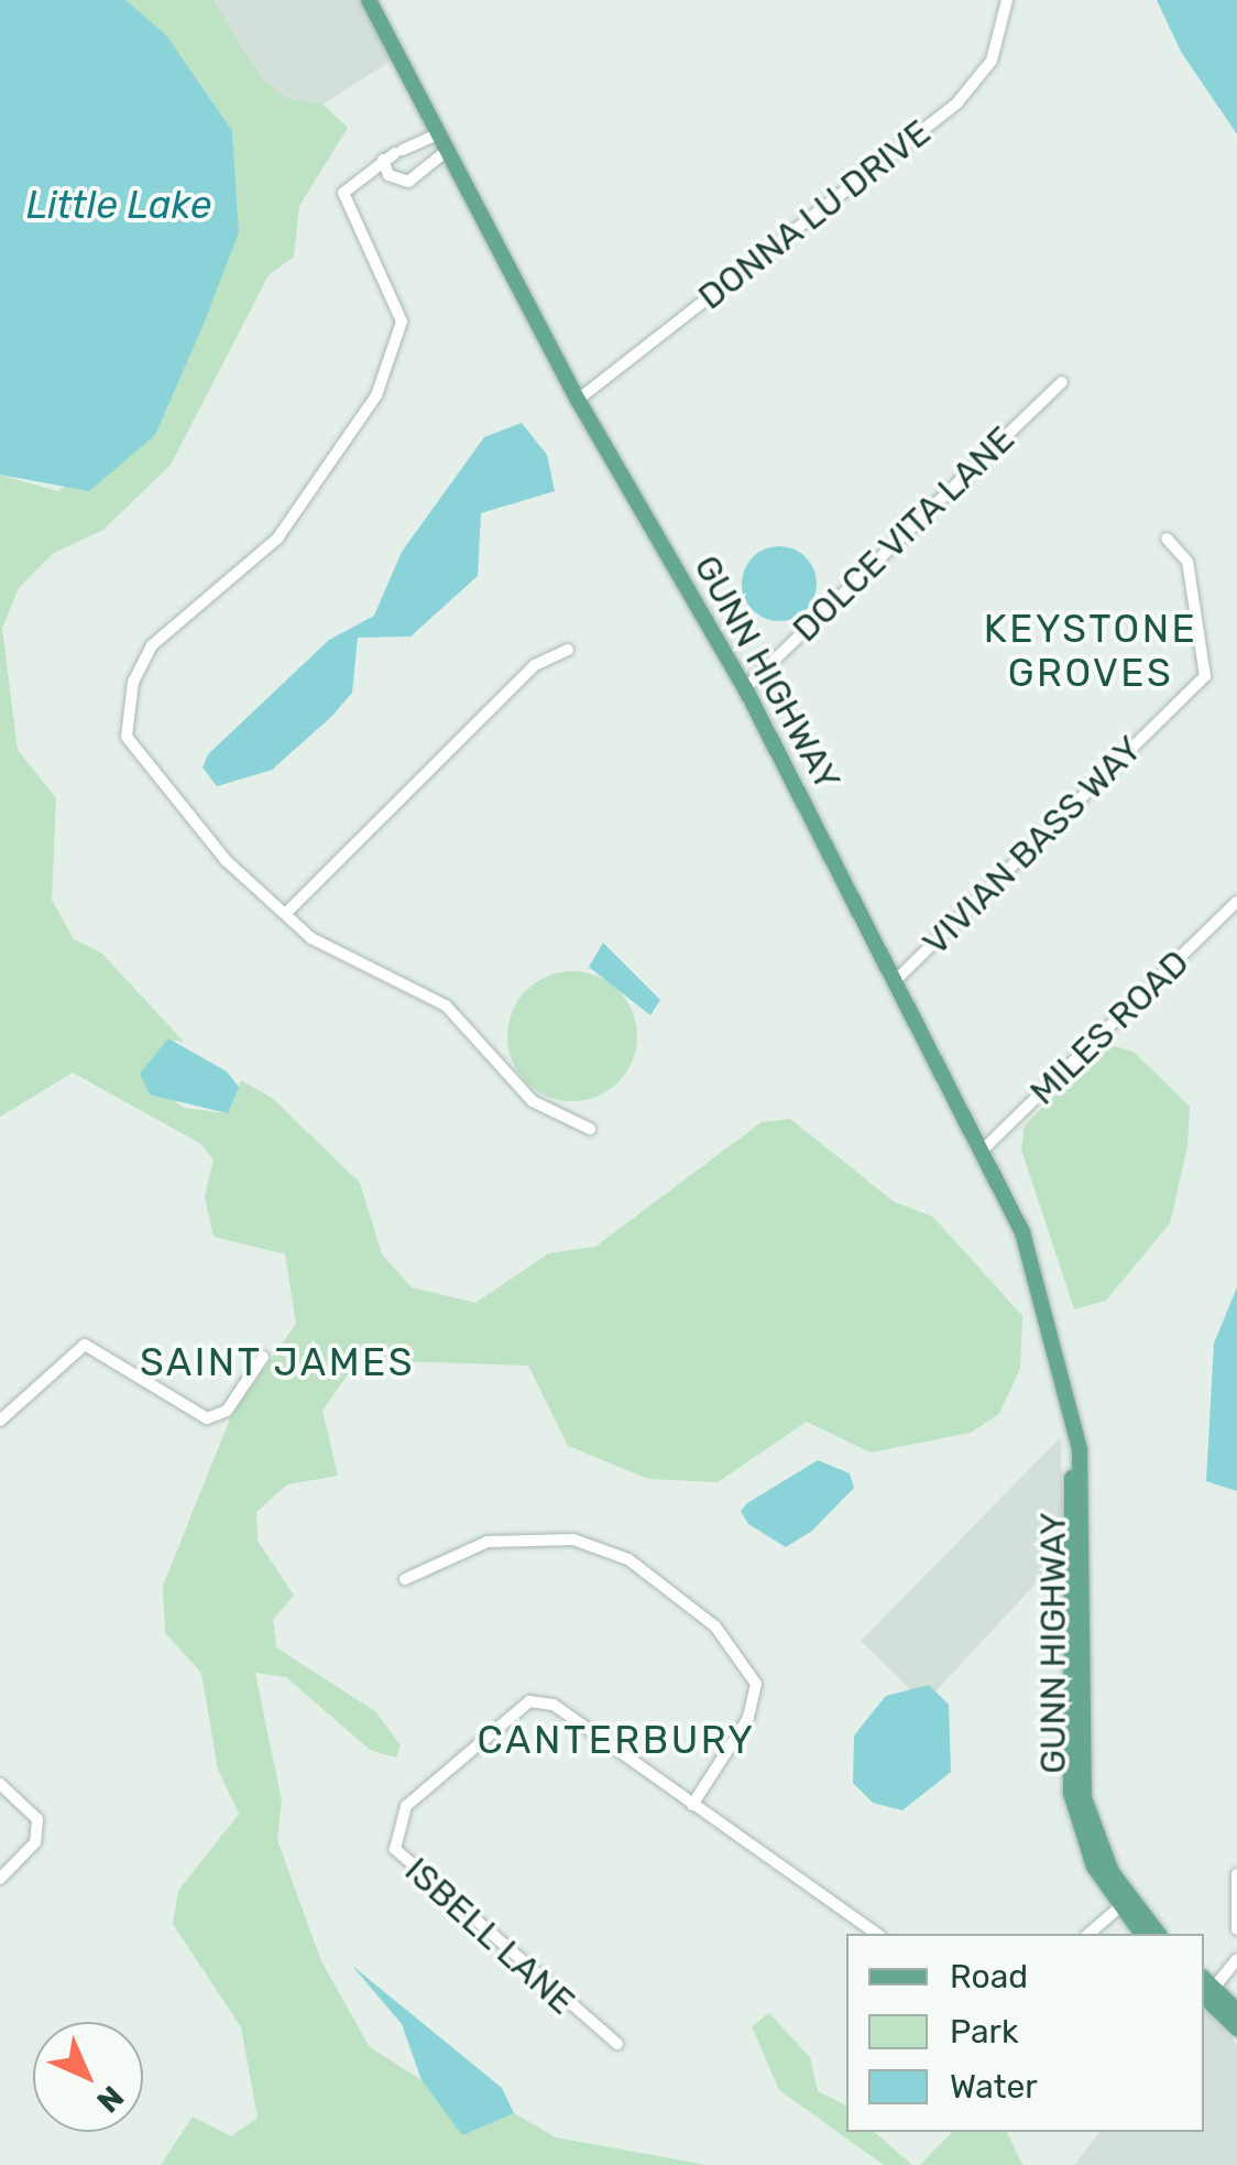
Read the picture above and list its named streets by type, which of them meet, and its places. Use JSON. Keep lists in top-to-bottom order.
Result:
{
  "streets": {
    "main road": ["GUNN HIGHWAY"],
    "street": [
      "DONNA LU DRIVE",
      "DOLCE VITA LANE",
      "VIVIAN BASS WAY",
      "MILES ROAD",
      "ISBELL LANE"
    ]
  },
  "crossings": [
    ["DONNA LU DRIVE", "GUNN HIGHWAY"],
    ["DOLCE VITA LANE", "GUNN HIGHWAY"],
    ["GUNN HIGHWAY", "VIVIAN BASS WAY"],
    ["GUNN HIGHWAY", "MILES ROAD"]
  ],
  "districts": ["KEYSTONE GROVES", "SAINT JAMES", "CANTERBURY"],
  "water": ["Little Lake"],
  "legend": ["Road", "Park", "Water"],
  "north": "bottom right"
}
